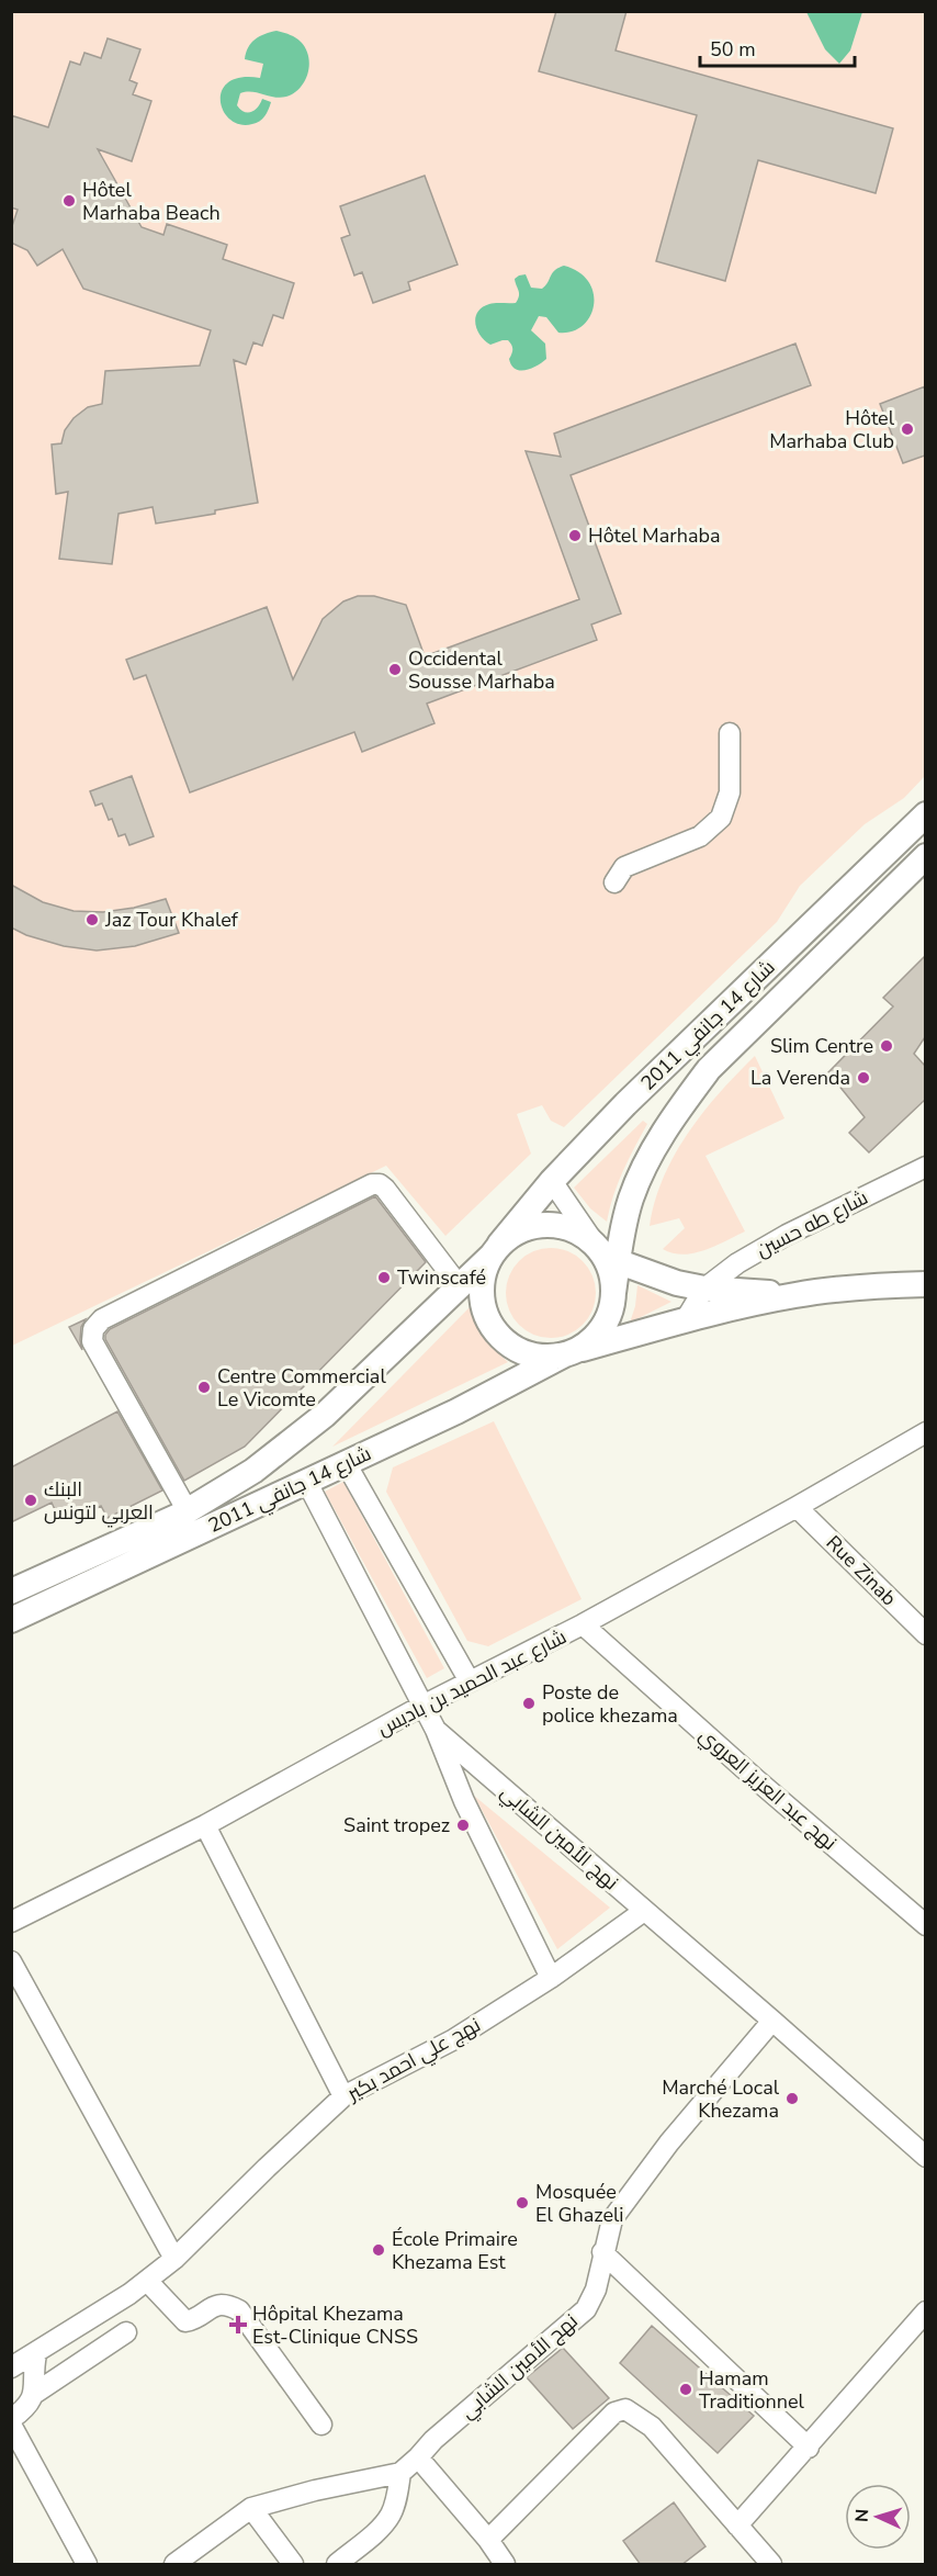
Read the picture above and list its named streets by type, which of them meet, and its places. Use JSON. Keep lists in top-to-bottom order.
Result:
{
  "streets": {
    "main road": ["شارع 14 جانفي 2011"],
    "street": [
      "شارع طه حسين",
      "Rue Zinab",
      "شارع عبد الحميد بن باديس",
      "نهج عبد العزيز العروي",
      "نهج الأمين الشابي",
      "نهج علي احمد بكير"
    ]
  },
  "crossings": [
    ["Rue Zinab", "شارع عبد الحميد بن باديس"],
    ["شارع عبد الحميد بن باديس", "نهج عبد العزيز العروي"],
    ["نهج الأمين الشابي", "نهج علي احمد بكير"]
  ],
  "places": {
    "other": [
      "Hôtel Marhaba Beach",
      "Hôtel Marhaba Club",
      "Hôtel Marhaba",
      "Occidental Sousse Marhaba",
      "Jaz Tour Khalef",
      "Slim Centre",
      "La Verenda",
      "Twinscafé",
      "Centre Commercial Le Vicomte",
      "البنك العربي لتونس",
      "Poste de police khezama",
      "Saint tropez",
      "Marché Local Khezama",
      "Mosquée El Ghazeli",
      "École Primaire Khezama Est",
      "Hamam Traditionnel"
    ],
    "health": ["Hôpital Khezama Est-Clinique CNSS"]
  },
  "scale_bar": "50 m",
  "north": "left"
}
